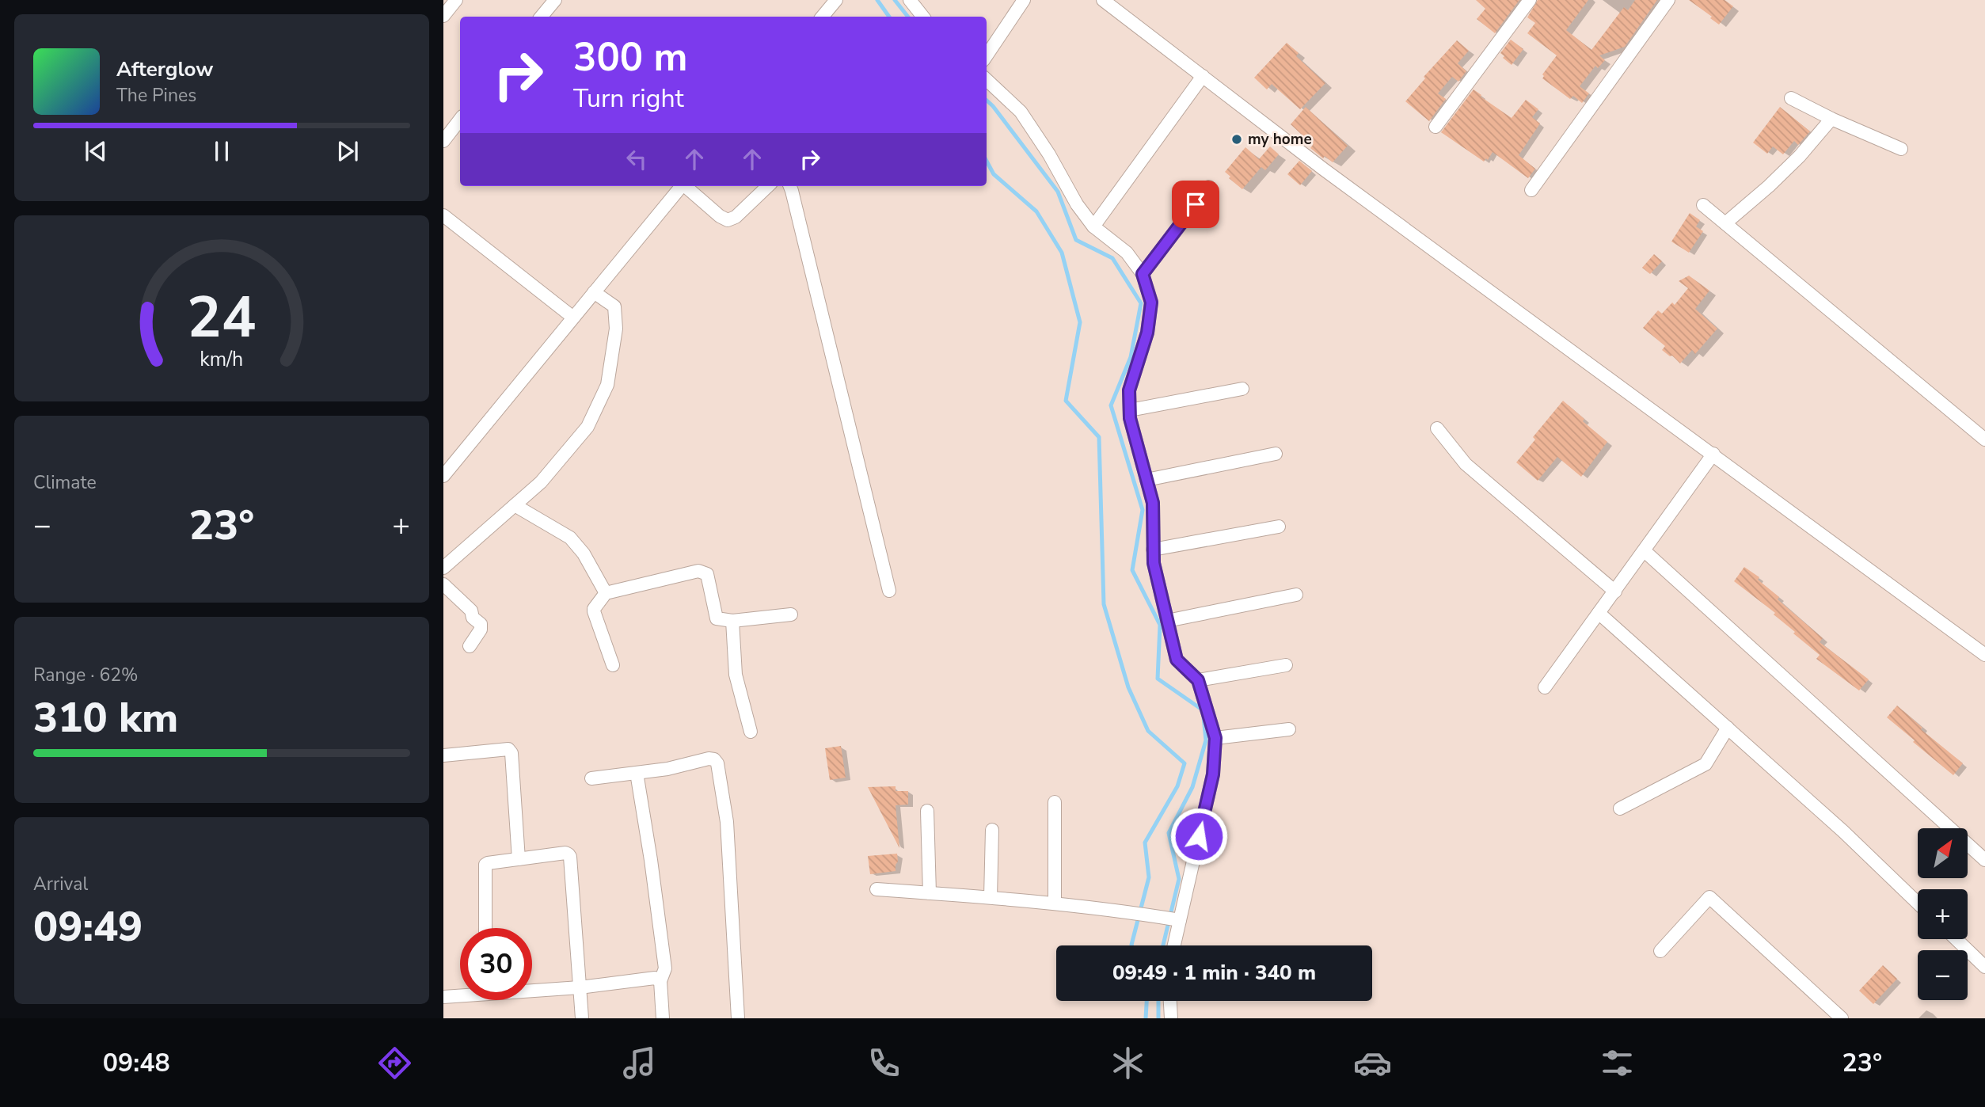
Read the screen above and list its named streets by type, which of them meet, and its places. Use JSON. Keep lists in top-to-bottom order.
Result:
{
  "places": ["my home"],
  "north": "top right",
  "page": {
    "turn": ["300 m", "Turn right"],
    "song": ["Afterglow", "The Pines"],
    "tile": [
      "Climate",
      ["Range · 62%", "310 km"],
      ["Arrival", "09:49"]
    ],
    "heat": ["−", "23°", "+"],
    "map_buttons": ["+", "−"],
    "limit": "30",
    "trip": "09:49 · 1 min · 340 m",
    "tabs": ["09:48", "23°"],
    "gauge": ["24", "km/h"]
  }
}
